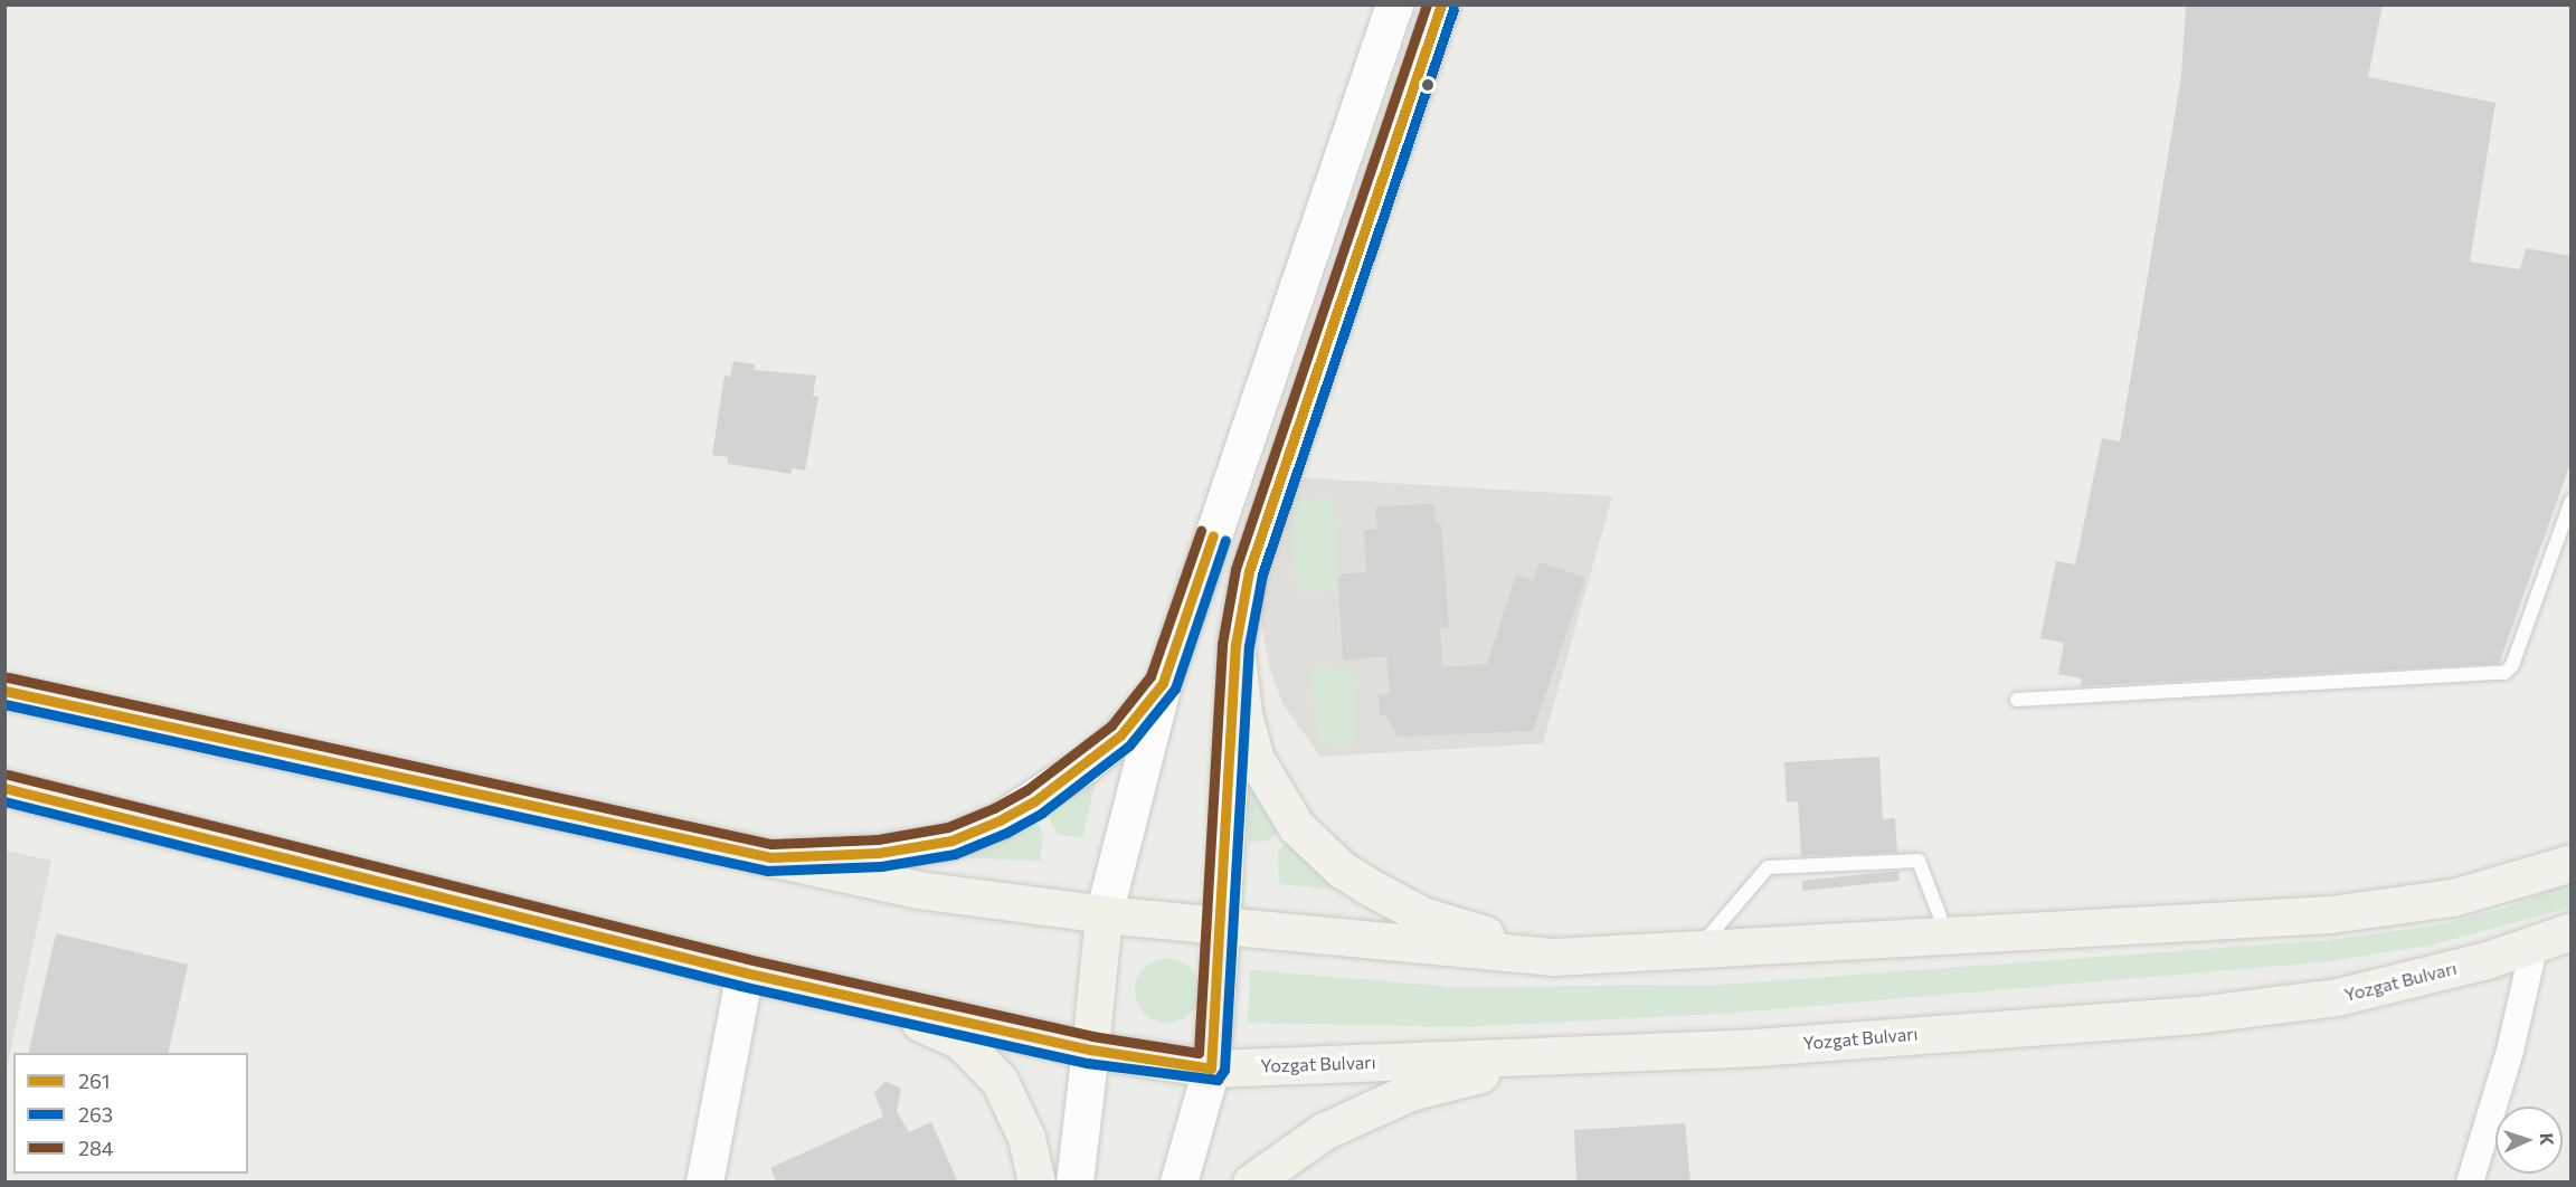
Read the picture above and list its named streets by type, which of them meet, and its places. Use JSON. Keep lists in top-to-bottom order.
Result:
{
  "streets": {
    "main road": ["Yozgat Bulvarı"]
  },
  "lines": ["transit line 261", "transit line 284", "transit line 263"],
  "legend": ["261", "263", "284"],
  "north": "right"
}
